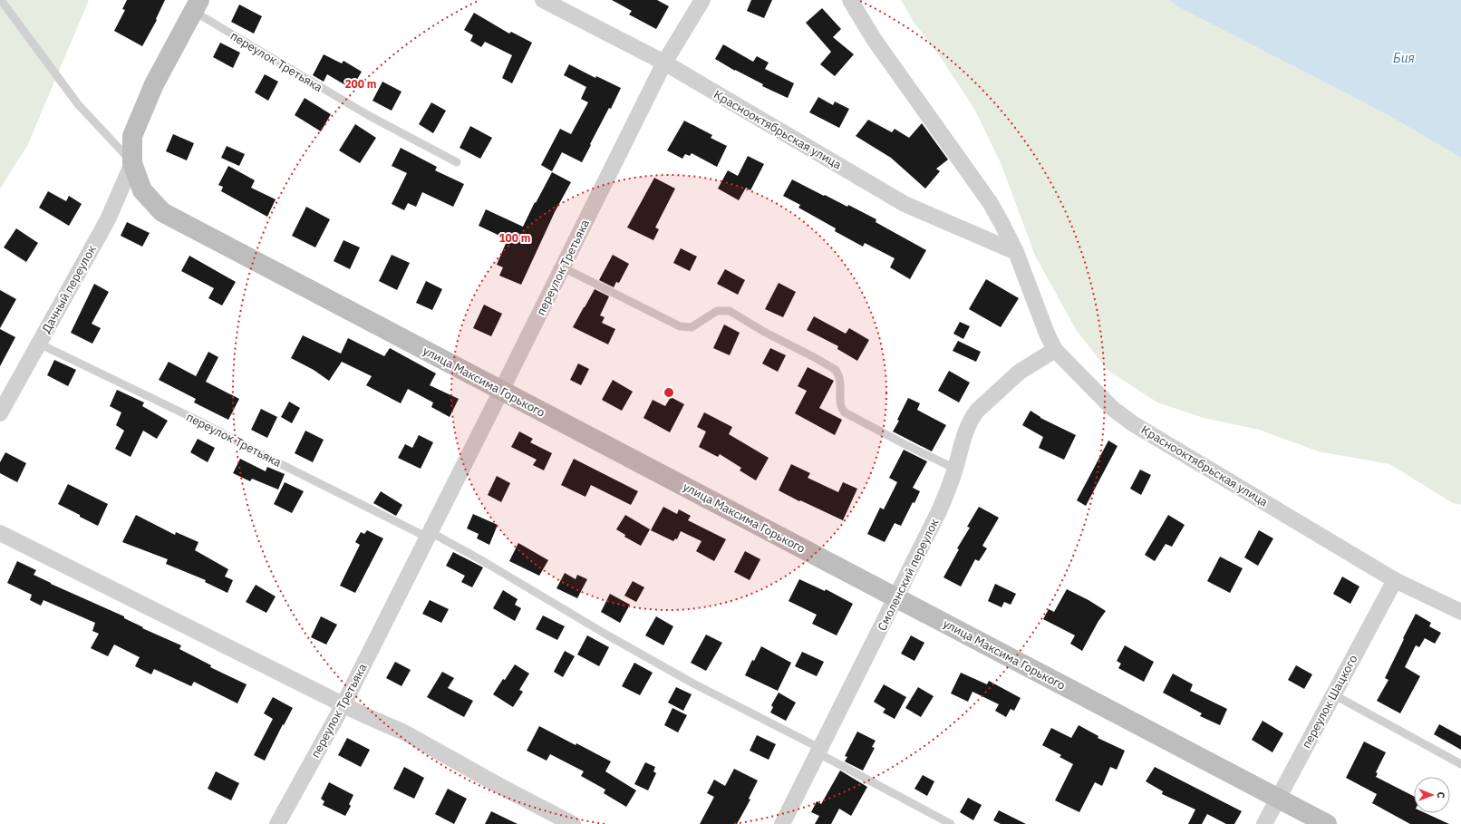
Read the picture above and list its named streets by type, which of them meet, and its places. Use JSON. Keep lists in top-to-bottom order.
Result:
{
  "streets": {
    "main road": ["Дачный переулок", "улица Максима Горького"],
    "street": [
      "переулок Третьяка",
      "Краснооктябрьская улица",
      "Смоленский переулок",
      "переулок Шацкого"
    ]
  },
  "crossings": [
    ["переулок Третьяка", "Краснооктябрьская улица"],
    ["переулок Третьяка", "Дачный переулок"],
    ["переулок Третьяка", "улица Максима Горького"],
    ["Краснооктябрьская улица", "Смоленский переулок"],
    ["Краснооктябрьская улица", "переулок Шацкого"],
    ["Дачный переулок", "улица Максима Горького"],
    ["улица Максима Горького", "Смоленский переулок"],
    ["улица Максима Горького", "переулок Шацкого"]
  ],
  "water": ["Бия"],
  "north": "right",
  "rings": ["200 m", "100 m"]
}
